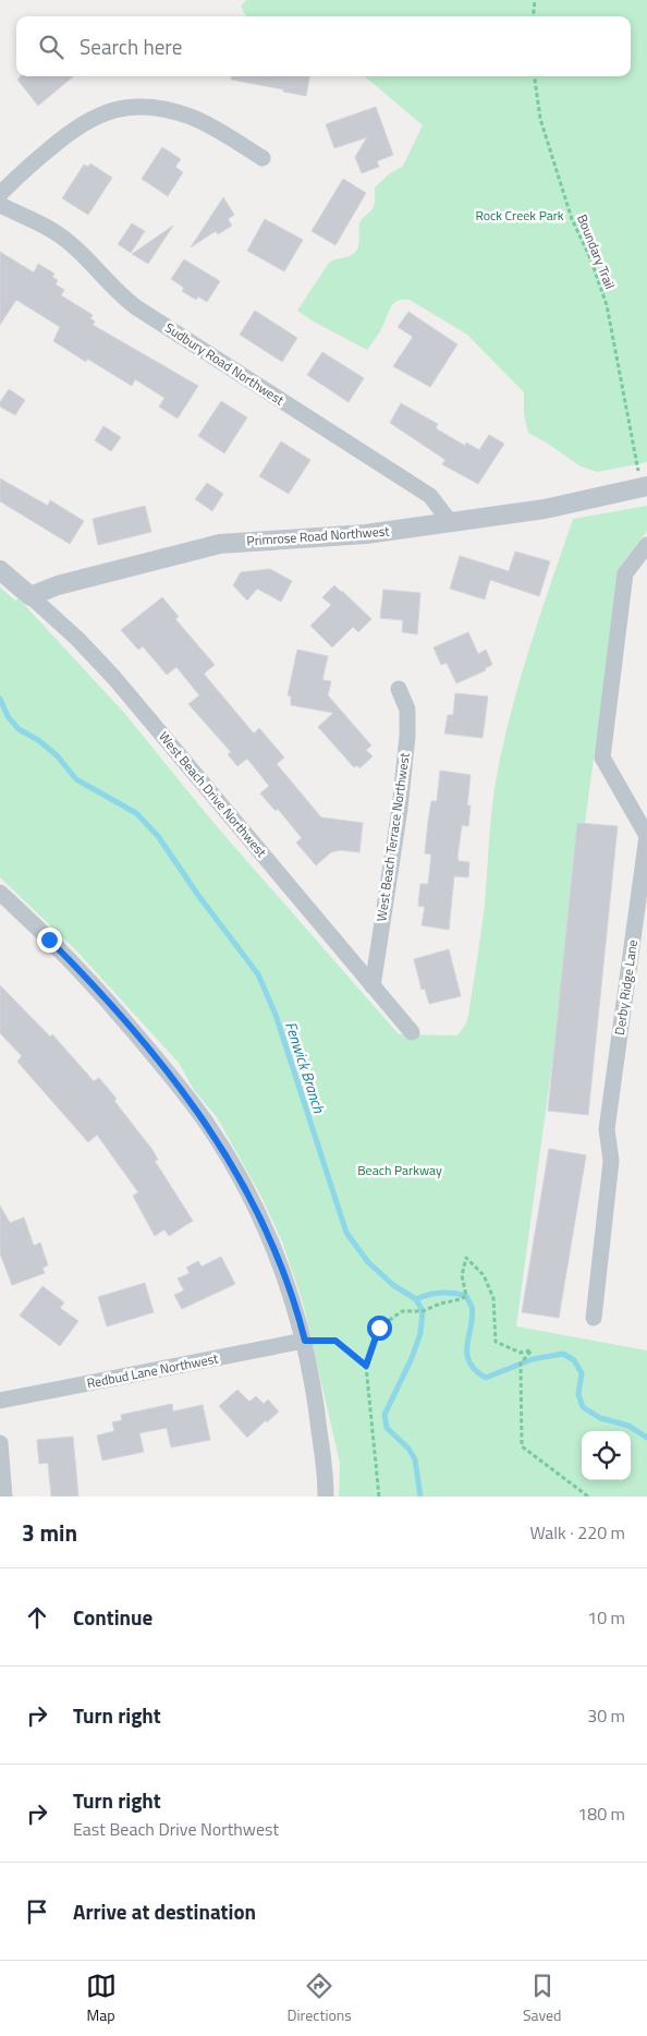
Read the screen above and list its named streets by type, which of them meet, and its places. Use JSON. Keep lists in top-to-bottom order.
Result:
{
  "streets": {
    "street": [
      "Sudbury Road Northwest",
      "Primrose Road Northwest",
      "West Beach Drive Northwest",
      "West Beach Terrace Northwest",
      "Derby Ridge Lane",
      "Redbud Lane Northwest"
    ],
    "path": ["Boundary Trail"]
  },
  "crossings": [
    ["Boundary Trail", "Primrose Road Northwest"],
    ["Sudbury Road Northwest", "Primrose Road Northwest"],
    ["Primrose Road Northwest", "West Beach Drive Northwest"],
    ["West Beach Drive Northwest", "West Beach Terrace Northwest"]
  ],
  "water": ["Fenwick Branch"],
  "parks": ["Rock Creek Park", "Beach Parkway"],
  "page": {
    "search": "Search here",
    "heading": ["3 min", "Walk · 220 m"],
    "list": [
      ["Continue", "10 m"],
      ["Turn right", "30 m"],
      ["Turn right", "East Beach Drive Northwest", "180 m"],
      "Arrive at destination"
    ],
    "nav": ["Map", "Directions", "Saved"]
  }
}
